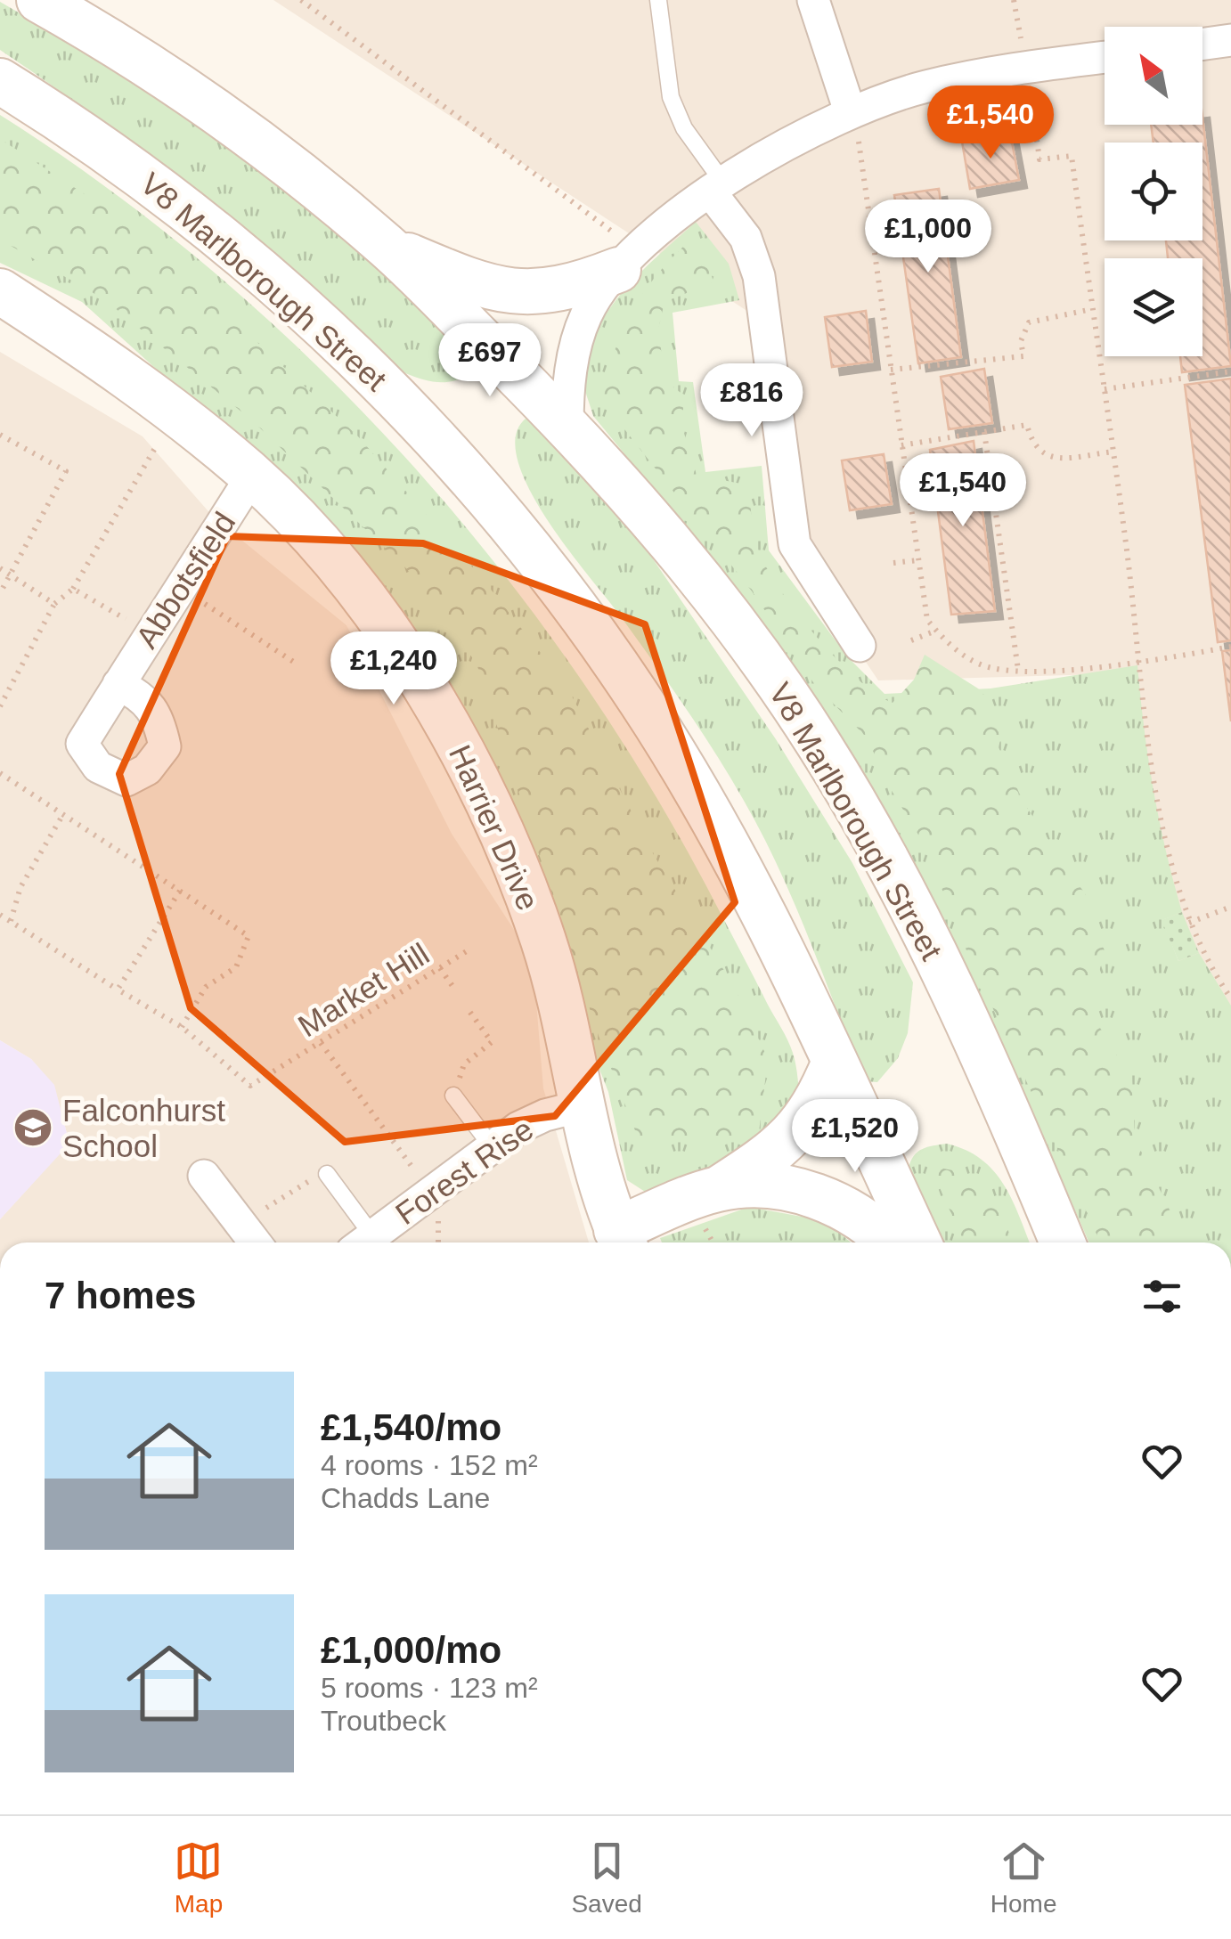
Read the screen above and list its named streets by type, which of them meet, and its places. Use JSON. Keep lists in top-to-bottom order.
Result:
{
  "streets": {
    "main road": ["V8 Marlborough Street", "Harrier Drive"],
    "street": ["Abbotsfield", "Forest Rise"],
    "path": ["Market Hill"]
  },
  "crossings": [
    ["Abbotsfield", "Harrier Drive"],
    ["Harrier Drive", "Forest Rise"]
  ],
  "places": {
    "school or university": ["Falconhurst School"]
  },
  "north": "top left",
  "page": {
    "price": [
      "£1,540",
      "£1,000",
      "£697",
      "£816",
      "£1,540",
      "£1,240",
      "£1,520"
    ],
    "heading": "7 homes",
    "list": [
      {
        "name": "£1,540/mo",
        "note": "4 rooms · 152 m² · Chadds Lane"
      },
      {
        "name": "£1,000/mo",
        "note": "5 rooms · 123 m² · Troutbeck"
      }
    ],
    "tabs": ["Map", "Saved", "Home"]
  }
}
